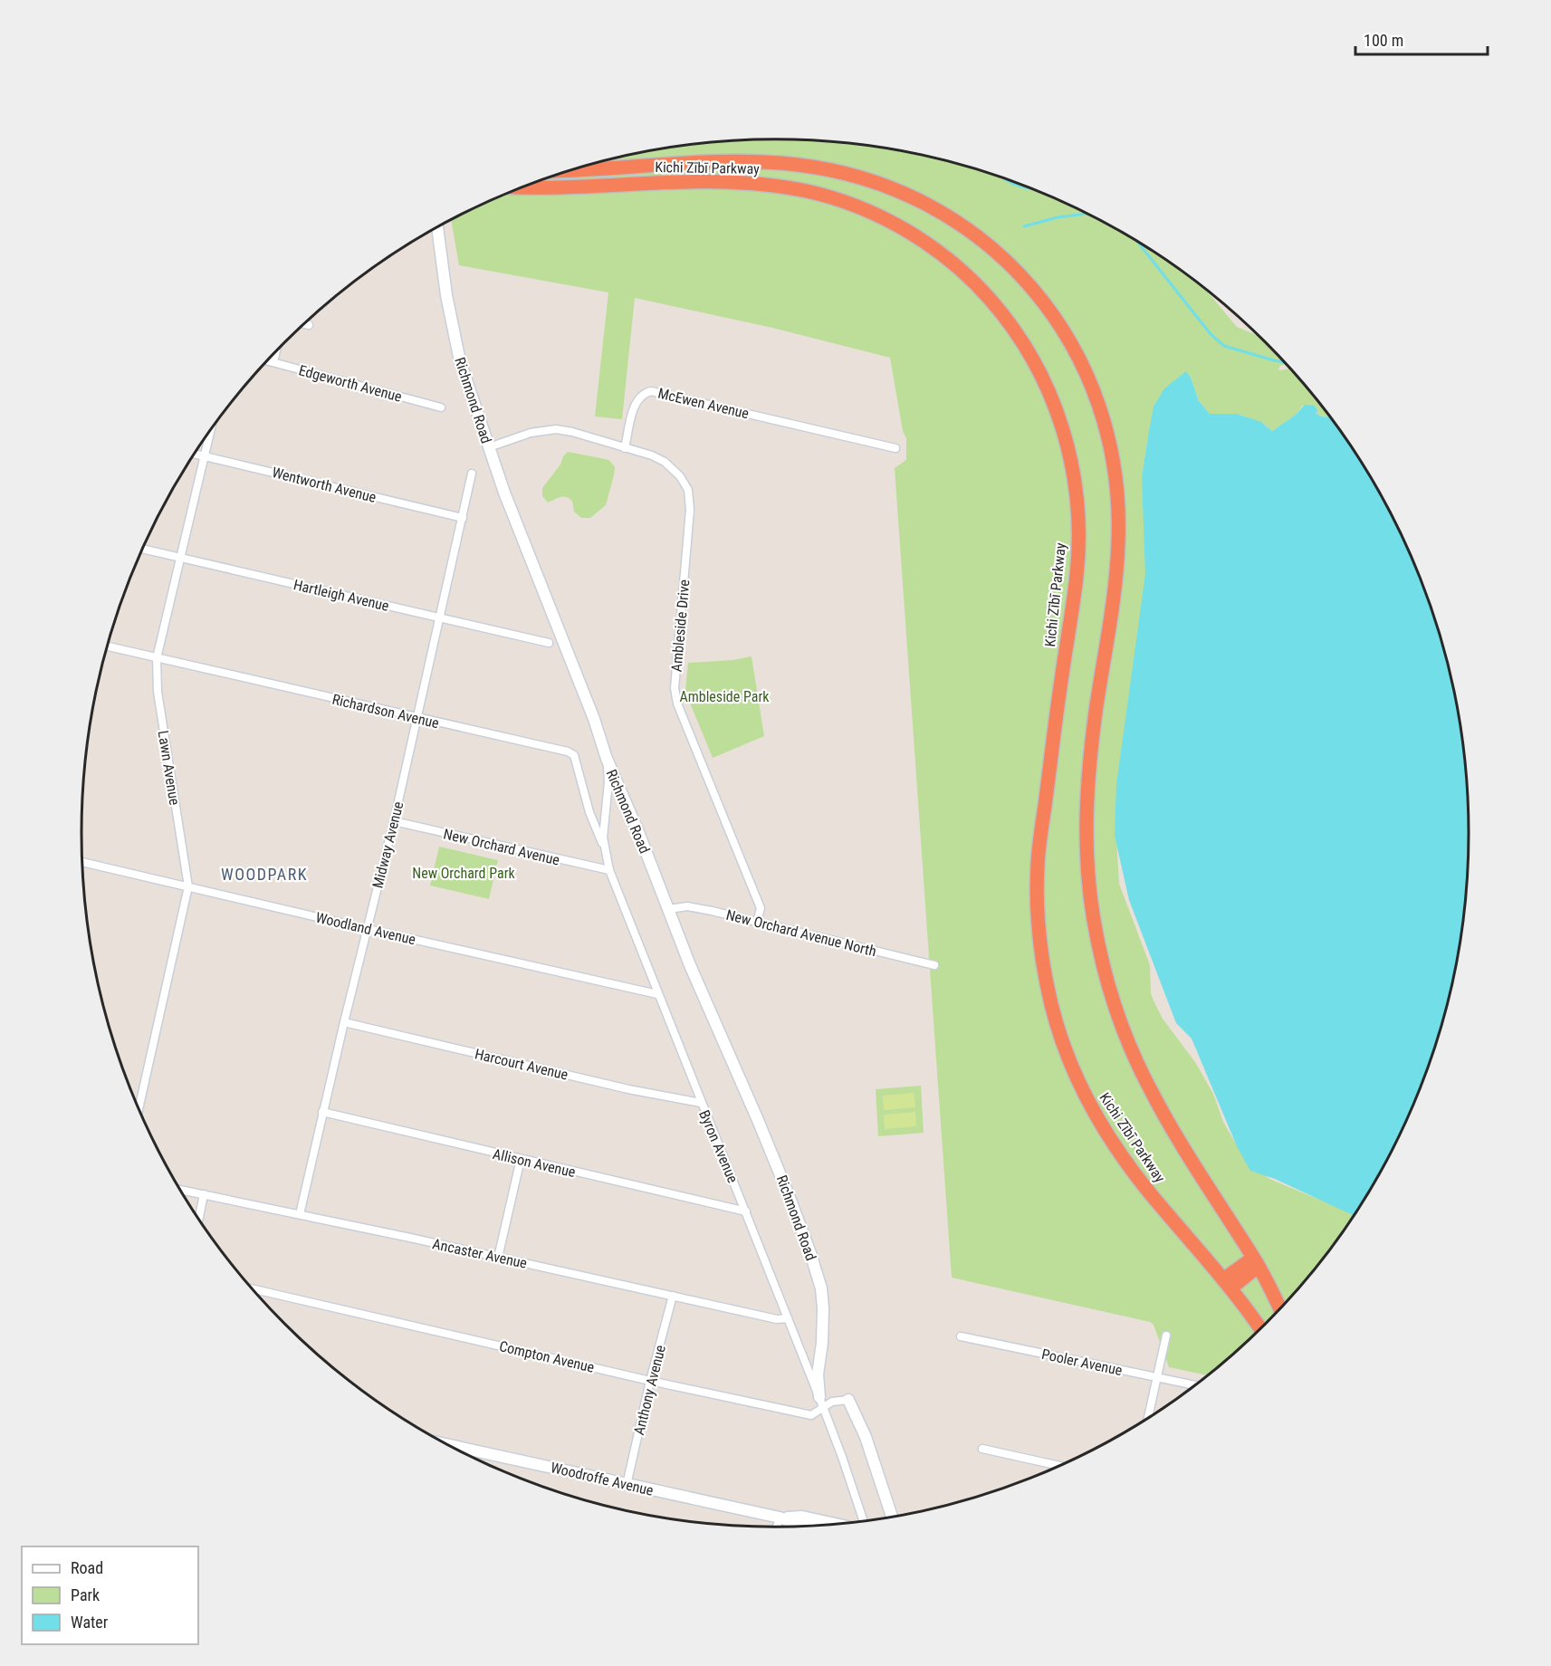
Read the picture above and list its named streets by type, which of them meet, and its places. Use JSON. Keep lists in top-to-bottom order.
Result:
{
  "streets": {
    "highway": ["Kichi Zībī Parkway"],
    "main road": ["Richmond Road", "Woodroffe Avenue"],
    "street": [
      "Edgeworth Avenue",
      "McEwen Avenue",
      "Wentworth Avenue",
      "Hartleigh Avenue",
      "Ambleside Drive",
      "Richardson Avenue",
      "Lawn Avenue",
      "Midway Avenue",
      "New Orchard Avenue",
      "Woodland Avenue",
      "New Orchard Avenue North",
      "Harcourt Avenue",
      "Byron Avenue",
      "Allison Avenue",
      "Ancaster Avenue",
      "Compton Avenue",
      "Pooler Avenue",
      "Anthony Avenue"
    ]
  },
  "crossings": [
    ["Richmond Road", "New Orchard Avenue North"],
    ["Richmond Road", "Byron Avenue"],
    ["Richmond Road", "Compton Avenue"],
    ["McEwen Avenue", "Ambleside Drive"],
    ["Wentworth Avenue", "Lawn Avenue"],
    ["Wentworth Avenue", "Midway Avenue"],
    ["Hartleigh Avenue", "Lawn Avenue"],
    ["Hartleigh Avenue", "Midway Avenue"],
    ["Ambleside Drive", "New Orchard Avenue North"],
    ["Richardson Avenue", "Lawn Avenue"],
    ["Richardson Avenue", "Midway Avenue"],
    ["Richardson Avenue", "Byron Avenue"],
    ["Lawn Avenue", "Woodland Avenue"],
    ["Midway Avenue", "New Orchard Avenue"],
    ["Midway Avenue", "Woodland Avenue"],
    ["Midway Avenue", "Harcourt Avenue"],
    ["Midway Avenue", "Allison Avenue"],
    ["Midway Avenue", "Ancaster Avenue"],
    ["New Orchard Avenue", "Byron Avenue"],
    ["Woodland Avenue", "Byron Avenue"],
    ["Harcourt Avenue", "Byron Avenue"],
    ["Byron Avenue", "Allison Avenue"],
    ["Byron Avenue", "Ancaster Avenue"],
    ["Byron Avenue", "Compton Avenue"],
    ["Ancaster Avenue", "Anthony Avenue"],
    ["Compton Avenue", "Anthony Avenue"],
    ["Anthony Avenue", "Woodroffe Avenue"]
  ],
  "districts": ["WOODPARK"],
  "parks": ["Ambleside Park", "New Orchard Park"],
  "legend": ["Road", "Park", "Water"],
  "scale_bar": "100 m"
}
